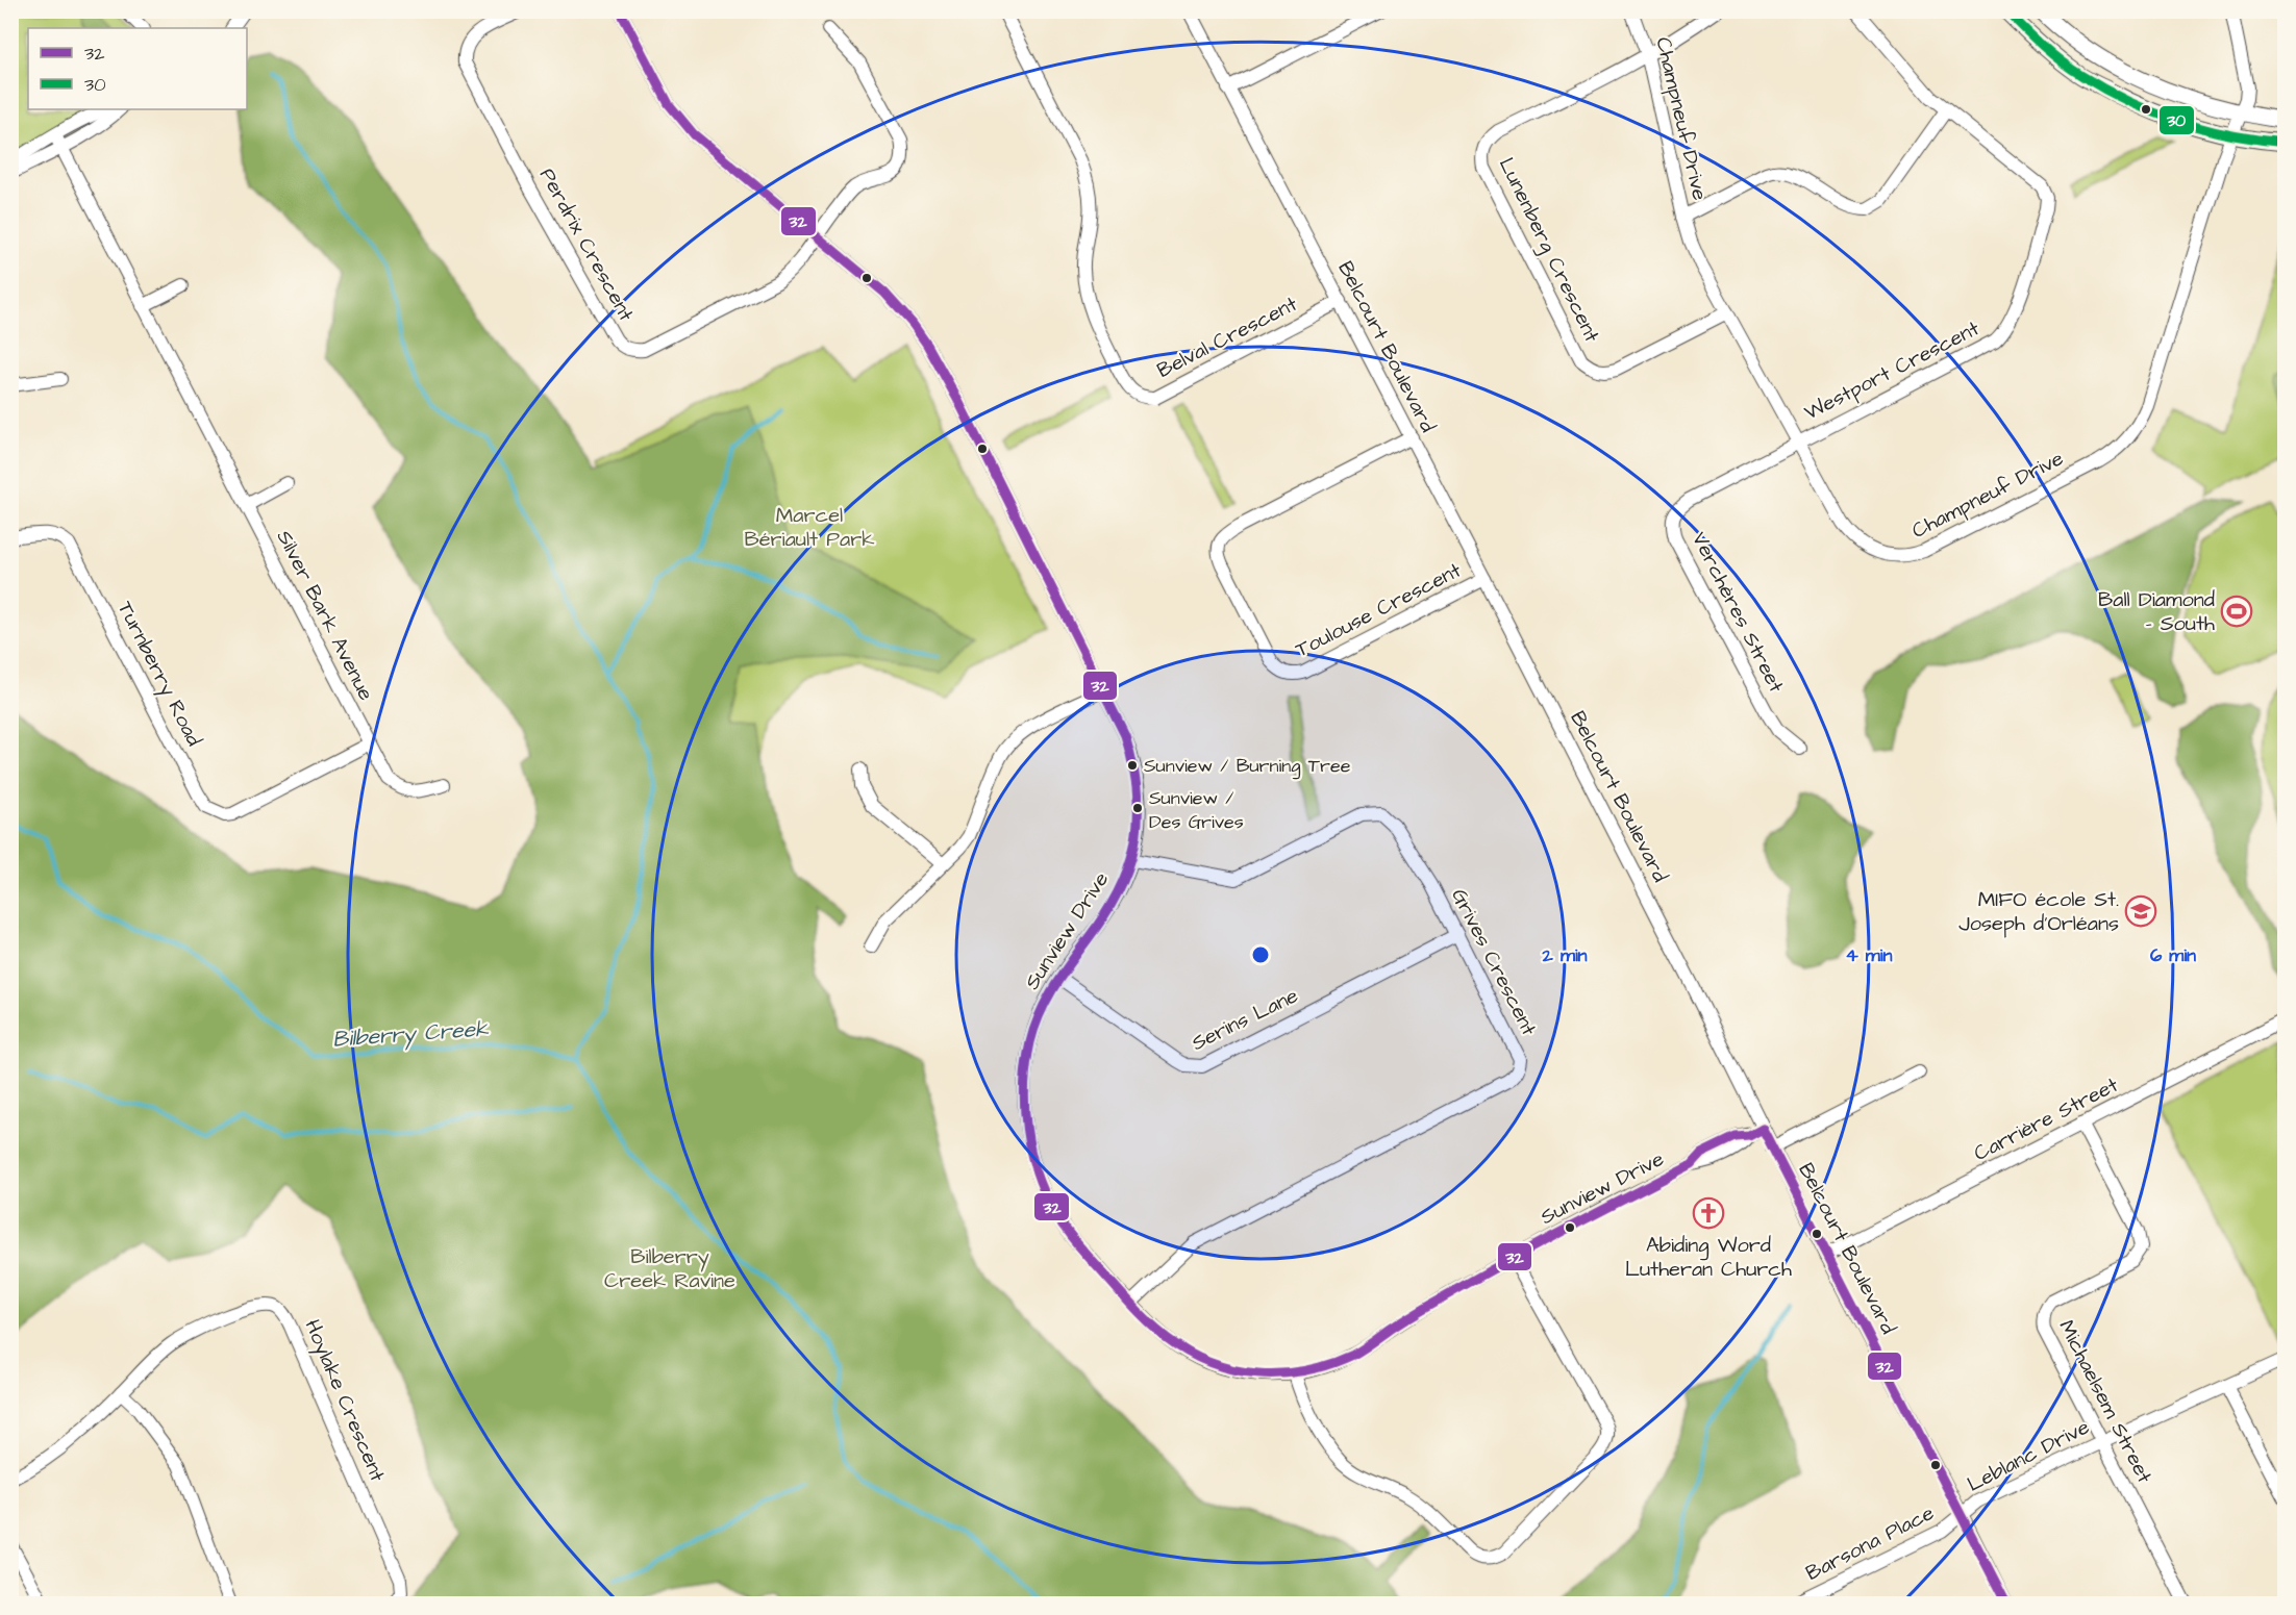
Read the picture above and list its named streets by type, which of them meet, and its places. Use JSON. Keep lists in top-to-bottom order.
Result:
{
  "streets": {
    "street": [
      "Champneuf Drive",
      "Perdrix Crescent",
      "Lunenberg Crescent",
      "Belval Crescent",
      "Belcourt Boulevard",
      "Westport Crescent",
      "Toulouse Crescent",
      "Verchères Street",
      "Silver Bark Avenue",
      "Turnberry Road",
      "Sunview Drive",
      "Grives Crescent",
      "Serins Lane",
      "Carrière Street",
      "Hoylake Crescent",
      "Michaelsem Street",
      "Leblanc Drive",
      "Barsona Place"
    ]
  },
  "crossings": [
    ["Champneuf Drive", "Lunenberg Crescent"],
    ["Champneuf Drive", "Westport Crescent"],
    ["Champneuf Drive", "Verchères Street"],
    ["Perdrix Crescent", "Sunview Drive"],
    ["Belval Crescent", "Belcourt Boulevard"],
    ["Belcourt Boulevard", "Toulouse Crescent"],
    ["Belcourt Boulevard", "Sunview Drive"],
    ["Belcourt Boulevard", "Carrière Street"],
    ["Belcourt Boulevard", "Leblanc Drive"],
    ["Belcourt Boulevard", "Barsona Place"],
    ["Westport Crescent", "Verchères Street"],
    ["Silver Bark Avenue", "Turnberry Road"],
    ["Sunview Drive", "Grives Crescent"],
    ["Sunview Drive", "Serins Lane"],
    ["Grives Crescent", "Serins Lane"],
    ["Carrière Street", "Michaelsem Street"],
    ["Michaelsem Street", "Leblanc Drive"],
    ["Leblanc Drive", "Barsona Place"]
  ],
  "water": ["Bilberry Creek"],
  "parks": ["Marcel Bériault Park", "Bilberry Creek Ravine"],
  "places": {
    "sports": ["Ball Diamond - South"],
    "other": ["Sunview / Burning Tree", "Sunview / Des Grives"],
    "school or university": ["MIFO école St. Joseph d'Orléans"],
    "church": ["Abiding Word Lutheran Church"]
  },
  "lines": ["transit line 32", "transit line 30"],
  "legend": ["32", "30"],
  "rings": ["2 min", "4 min", "6 min"]
}
